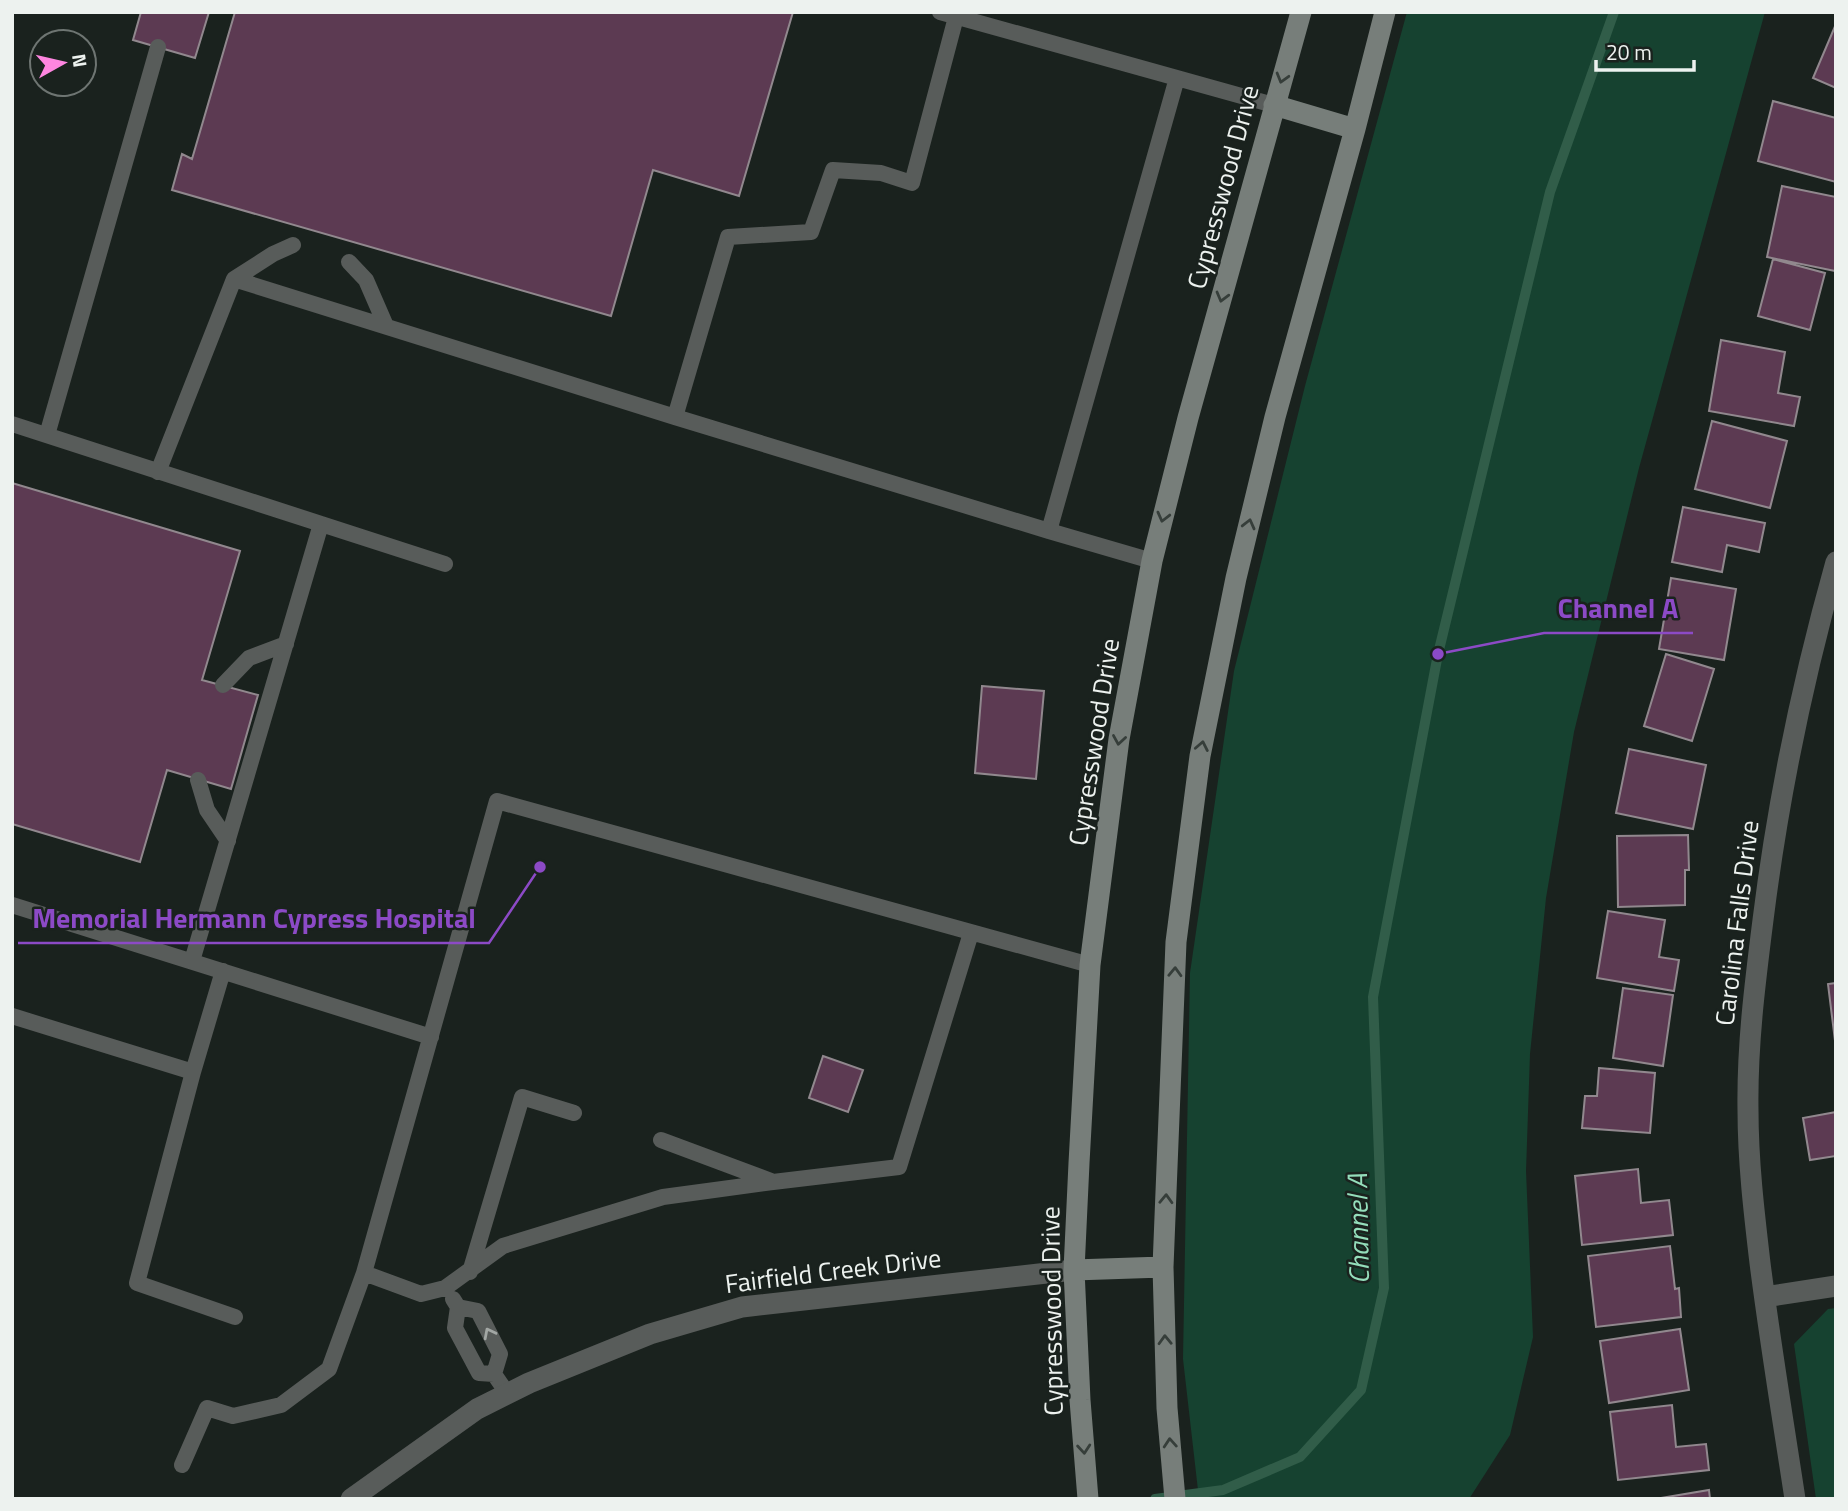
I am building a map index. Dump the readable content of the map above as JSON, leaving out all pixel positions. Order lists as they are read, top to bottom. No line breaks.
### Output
{"streets":{"main road":["Cypresswood Drive"],"street":["Carolina Falls Drive","Fairfield Creek Drive"]},"crossings":[["Cypresswood Drive","Fairfield Creek Drive"]],"water":["Channel A"],"places":["Channel A","Memorial Hermann Cypress Hospital"],"scale_bar":"20 m","north":"right"}
